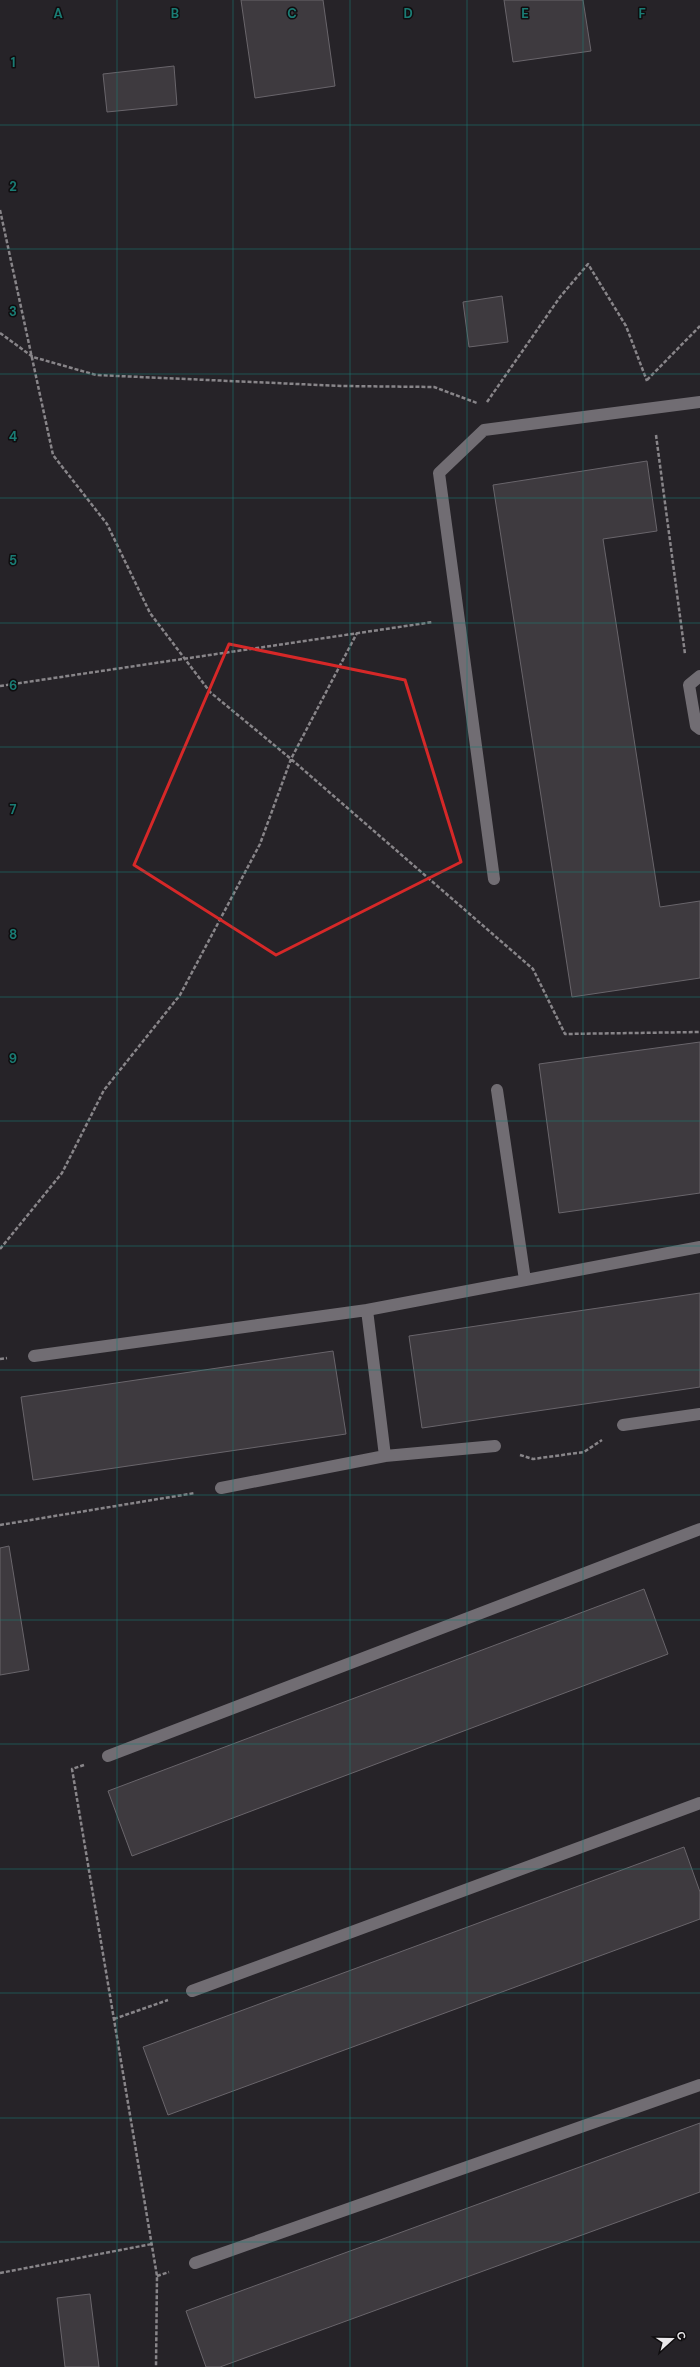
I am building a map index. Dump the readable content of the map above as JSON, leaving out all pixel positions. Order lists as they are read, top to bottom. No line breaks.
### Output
{"north":"right","grid":{"columns":["A","B","C","D","E","F"],"rows":["1","2","3","4","5","6","7","8","9"]}}
